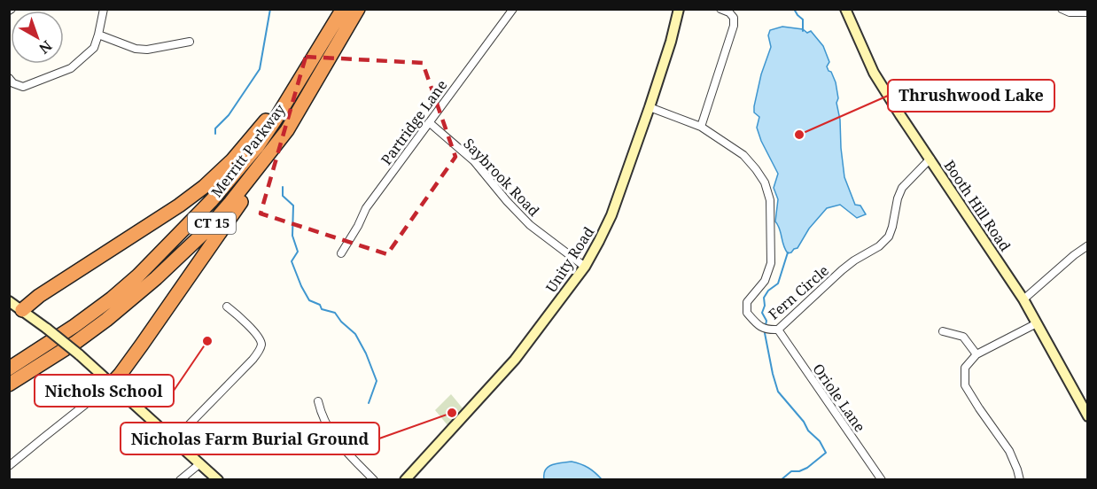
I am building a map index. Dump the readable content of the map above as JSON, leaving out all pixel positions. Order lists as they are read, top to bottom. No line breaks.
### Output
{"streets":{"highway":["Merritt Parkway","CT 15"],"main road":["Booth Hill Road","Unity Road"],"street":["Partridge Lane","Saybrook Road","Fern Circle","Oriole Lane"]},"crossings":[["Partridge Lane","Saybrook Road"],["Saybrook Road","Unity Road"],["Booth Hill Road","Fern Circle"],["Unity Road","Fern Circle"],["Fern Circle","Oriole Lane"]],"places":["Thrushwood Lake","Nichols School","Nicholas Farm Burial Ground"],"north":"bottom right"}
